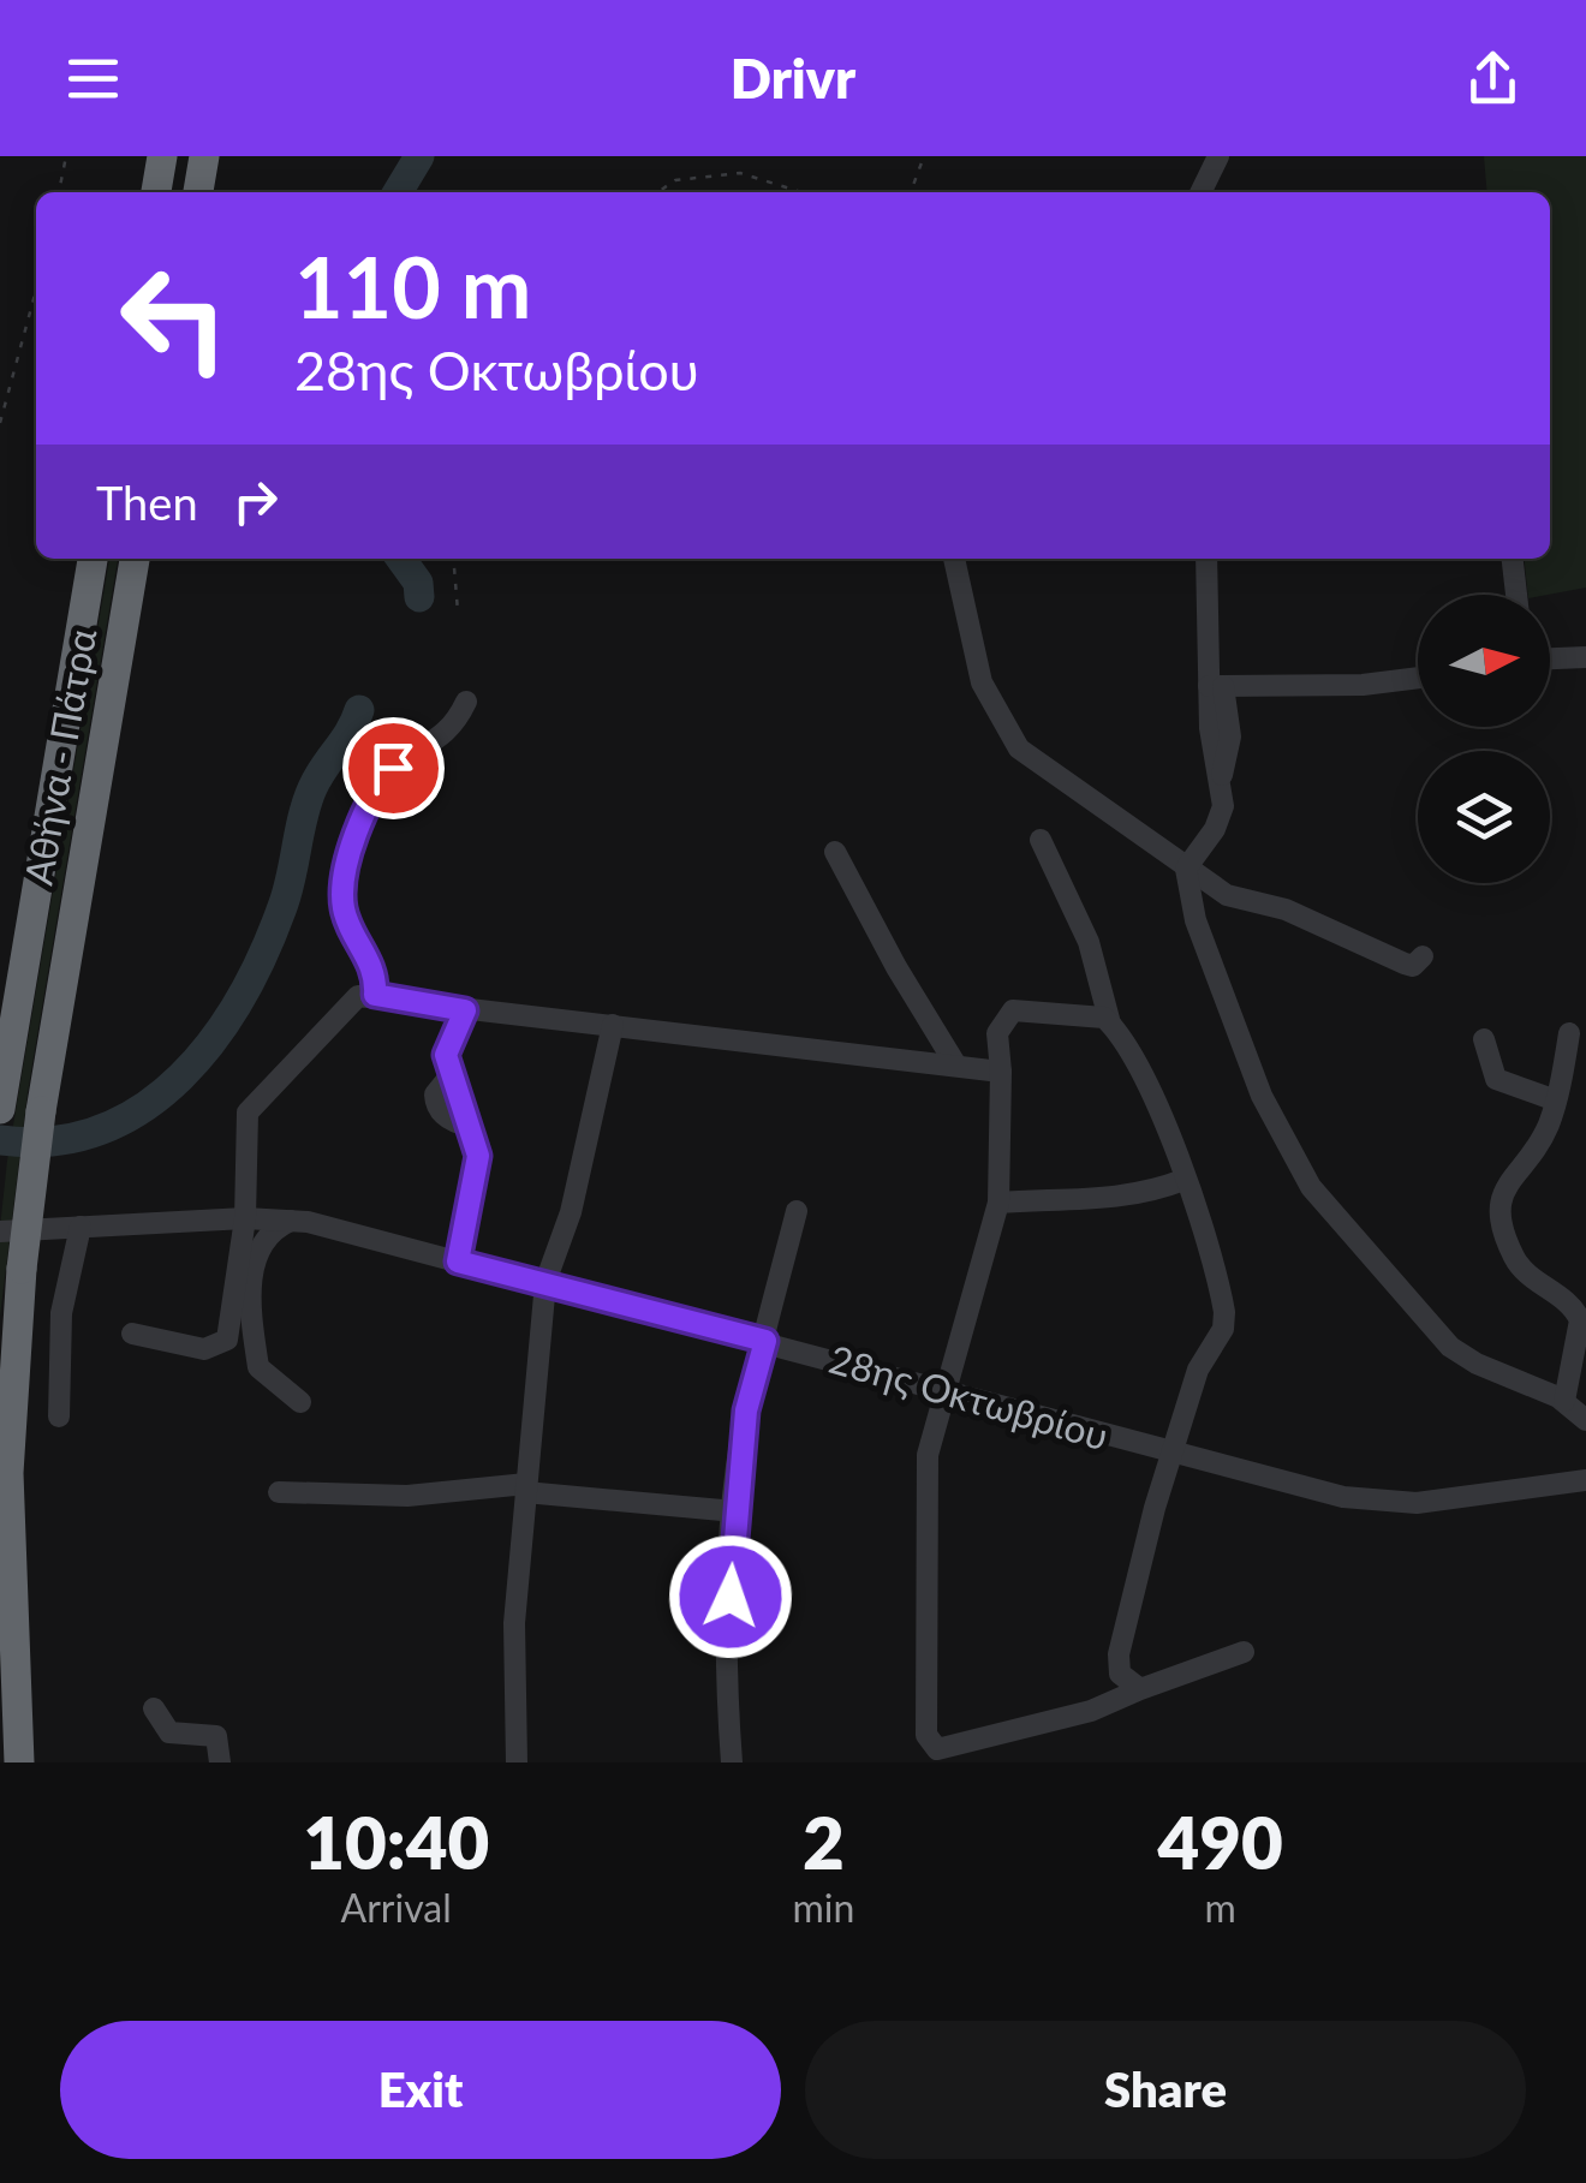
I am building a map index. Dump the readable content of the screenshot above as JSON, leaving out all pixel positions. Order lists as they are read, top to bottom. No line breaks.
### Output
{"streets":{"highway":["Αθήνα - Πάτρα"],"street":["28ης Οκτωβρίου"]},"north":"right","page":{"header":"Drivr","turn":["110 m","28ης Οκτωβρίου"],"then":"Then","eta":["10:40","Arrival","2","min","490","m"],"buttons":["Exit","Share"]}}
